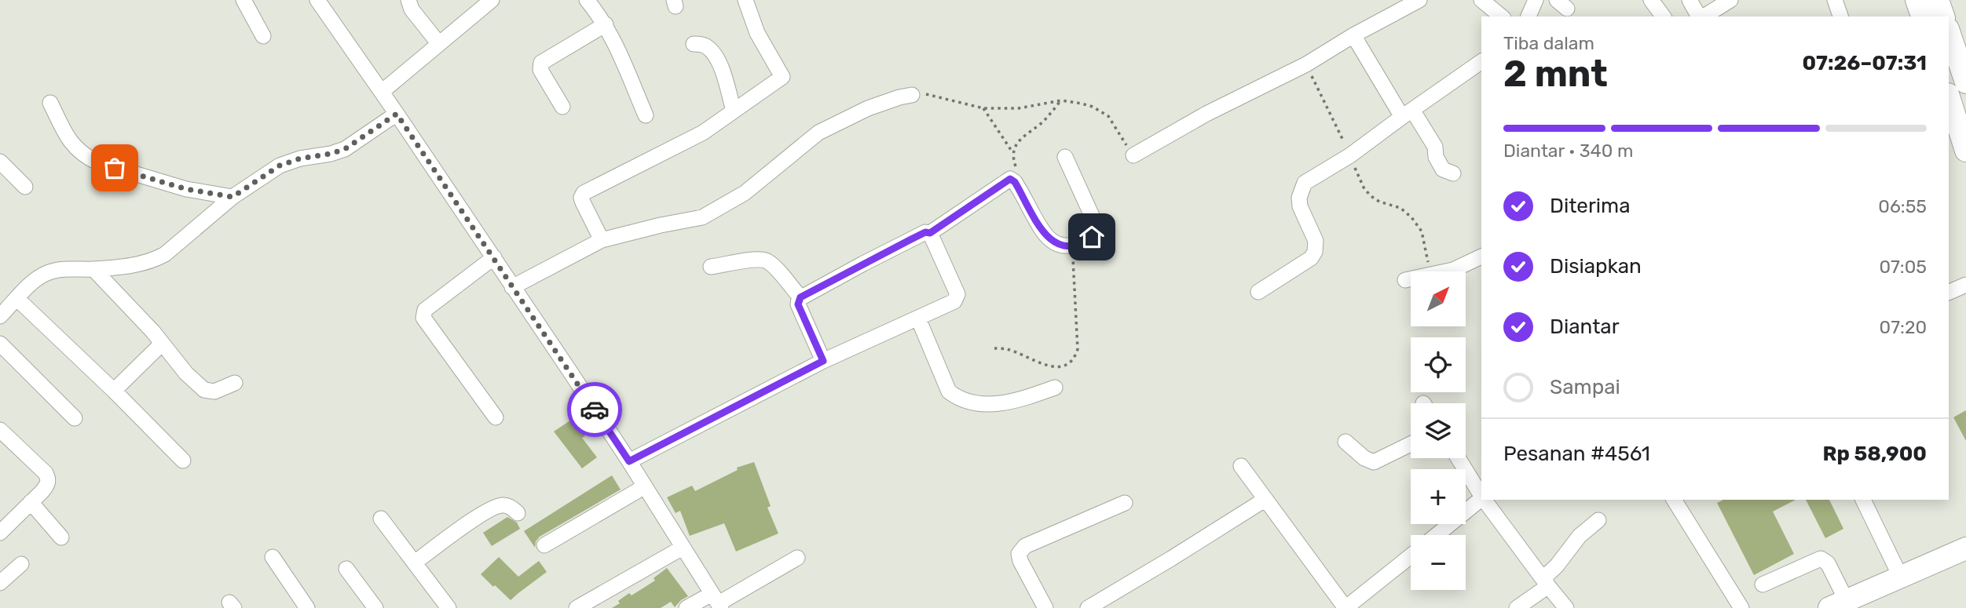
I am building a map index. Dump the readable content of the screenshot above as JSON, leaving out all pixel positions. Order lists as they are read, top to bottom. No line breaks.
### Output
{"north":"top right","page":{"heading":["2 mnt","Tiba dalam","07:26–07:31"],"panel":["Pesanan #4561","Rp 58,900"],"bar":"Diantar · 340 m","list":[["Diterima","06:55"],["Disiapkan","07:05"],["Diantar","07:20"],"Sampai"],"map_buttons":["+","−"]}}
